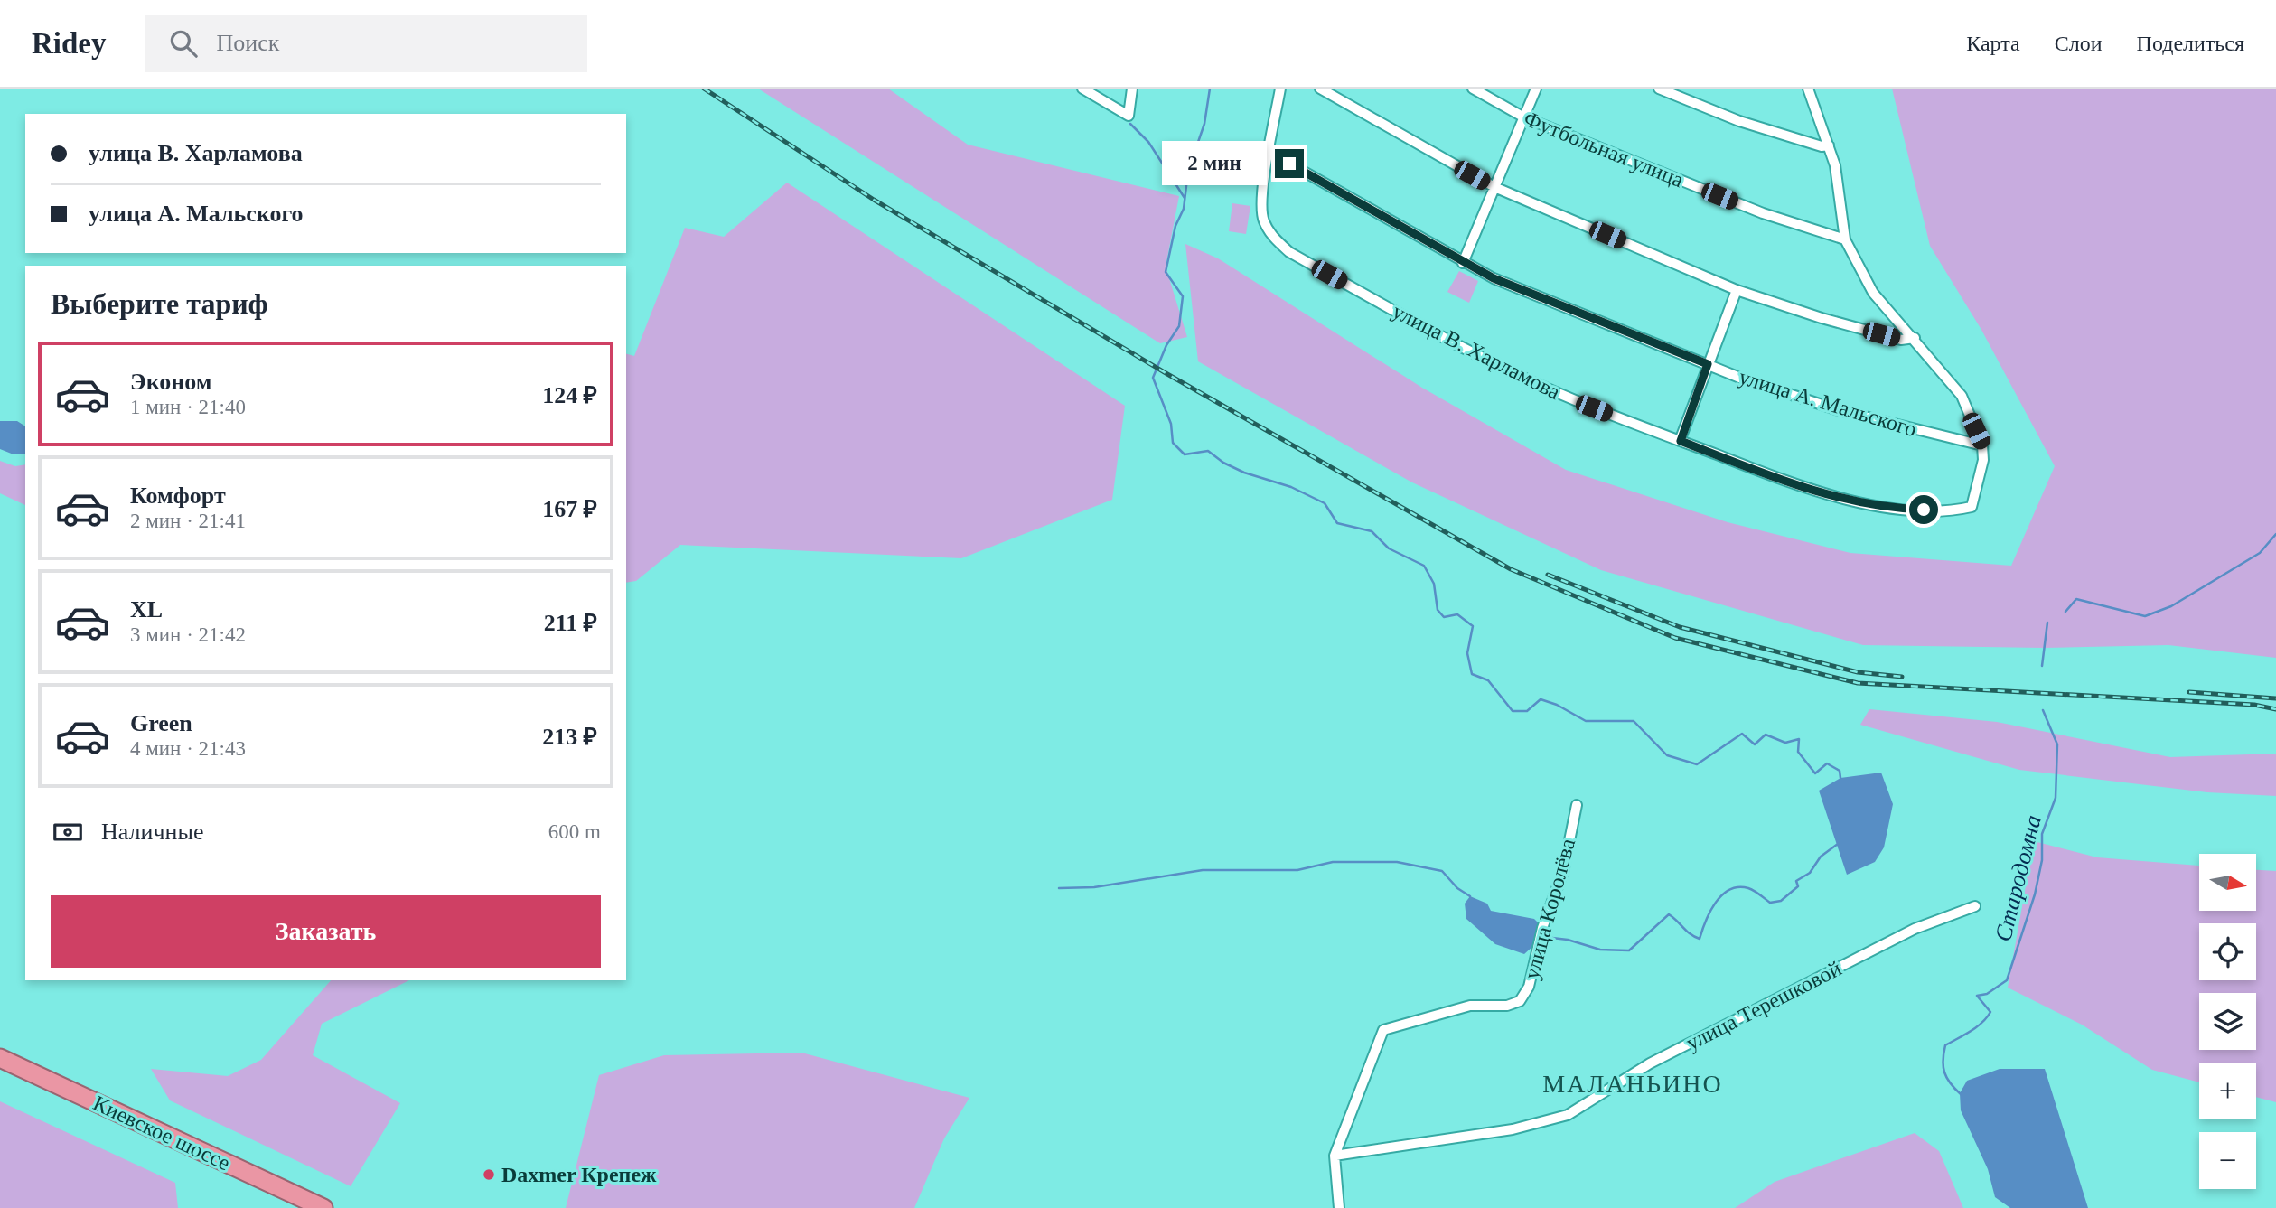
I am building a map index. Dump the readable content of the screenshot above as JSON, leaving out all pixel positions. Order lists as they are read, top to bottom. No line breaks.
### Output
{"streets":{"highway":["Киевское шоссе"],"street":["Футбольная улица","улица В. Харламова","улица А. Мальского","улица Королёва","улица Терешковой"]},"crossings":[["улица В. Харламова","улица А. Мальского"],["улица Королёва","улица Терешковой"]],"districts":["МАЛАНЬИНО"],"water":["Стародомна"],"places":["Daxmer Крепеж"],"north":"right","page":{"header":"Ridey","search":"Поиск","nav":["Карта","Слои","Поделиться"],"banner":["улица В. Харламова","улица А. Мальского"],"bubble":"2 мин","heading":"Выберите тариф","list":[{"name":"Эконом","note":"1 мин · 21:40","value":"124 ₽"},{"name":"Комфорт","note":"2 мин · 21:41","value":"167 ₽"},{"name":"XL","note":"3 мин · 21:42","value":"211 ₽"},{"name":"Green","note":"4 мин · 21:43","value":"213 ₽"}],"pay":["Наличные","600 m"],"map_buttons":["+","−"],"buttons":"Заказать"}}
